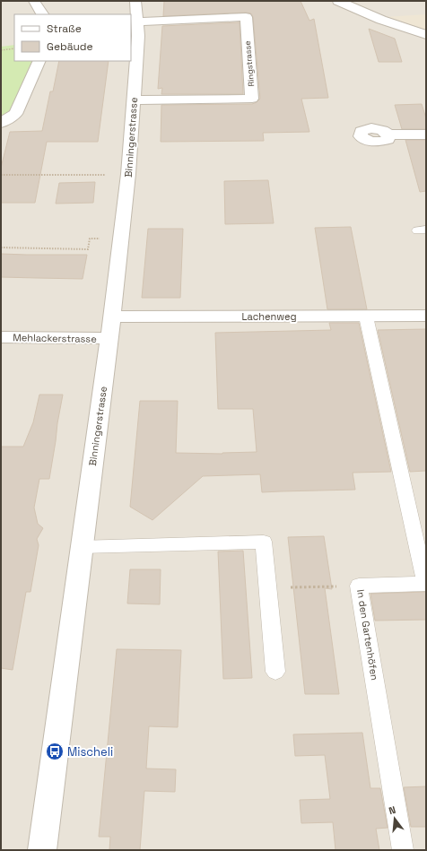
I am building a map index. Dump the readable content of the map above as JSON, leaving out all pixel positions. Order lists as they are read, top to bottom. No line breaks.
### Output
{"streets":{"street":["Ringstrasse","Binningerstrasse","Lachenweg","Mehlackerstrasse"],"lane":["In den Gartenhöfen"]},"crossings":[["Ringstrasse","Binningerstrasse"],["Binningerstrasse","Lachenweg"],["Binningerstrasse","Mehlackerstrasse"],["Lachenweg","In den Gartenhöfen"]],"places":{"bus stop":["Mischeli"]},"legend":["Straße","Gebäude"],"north":"top"}
